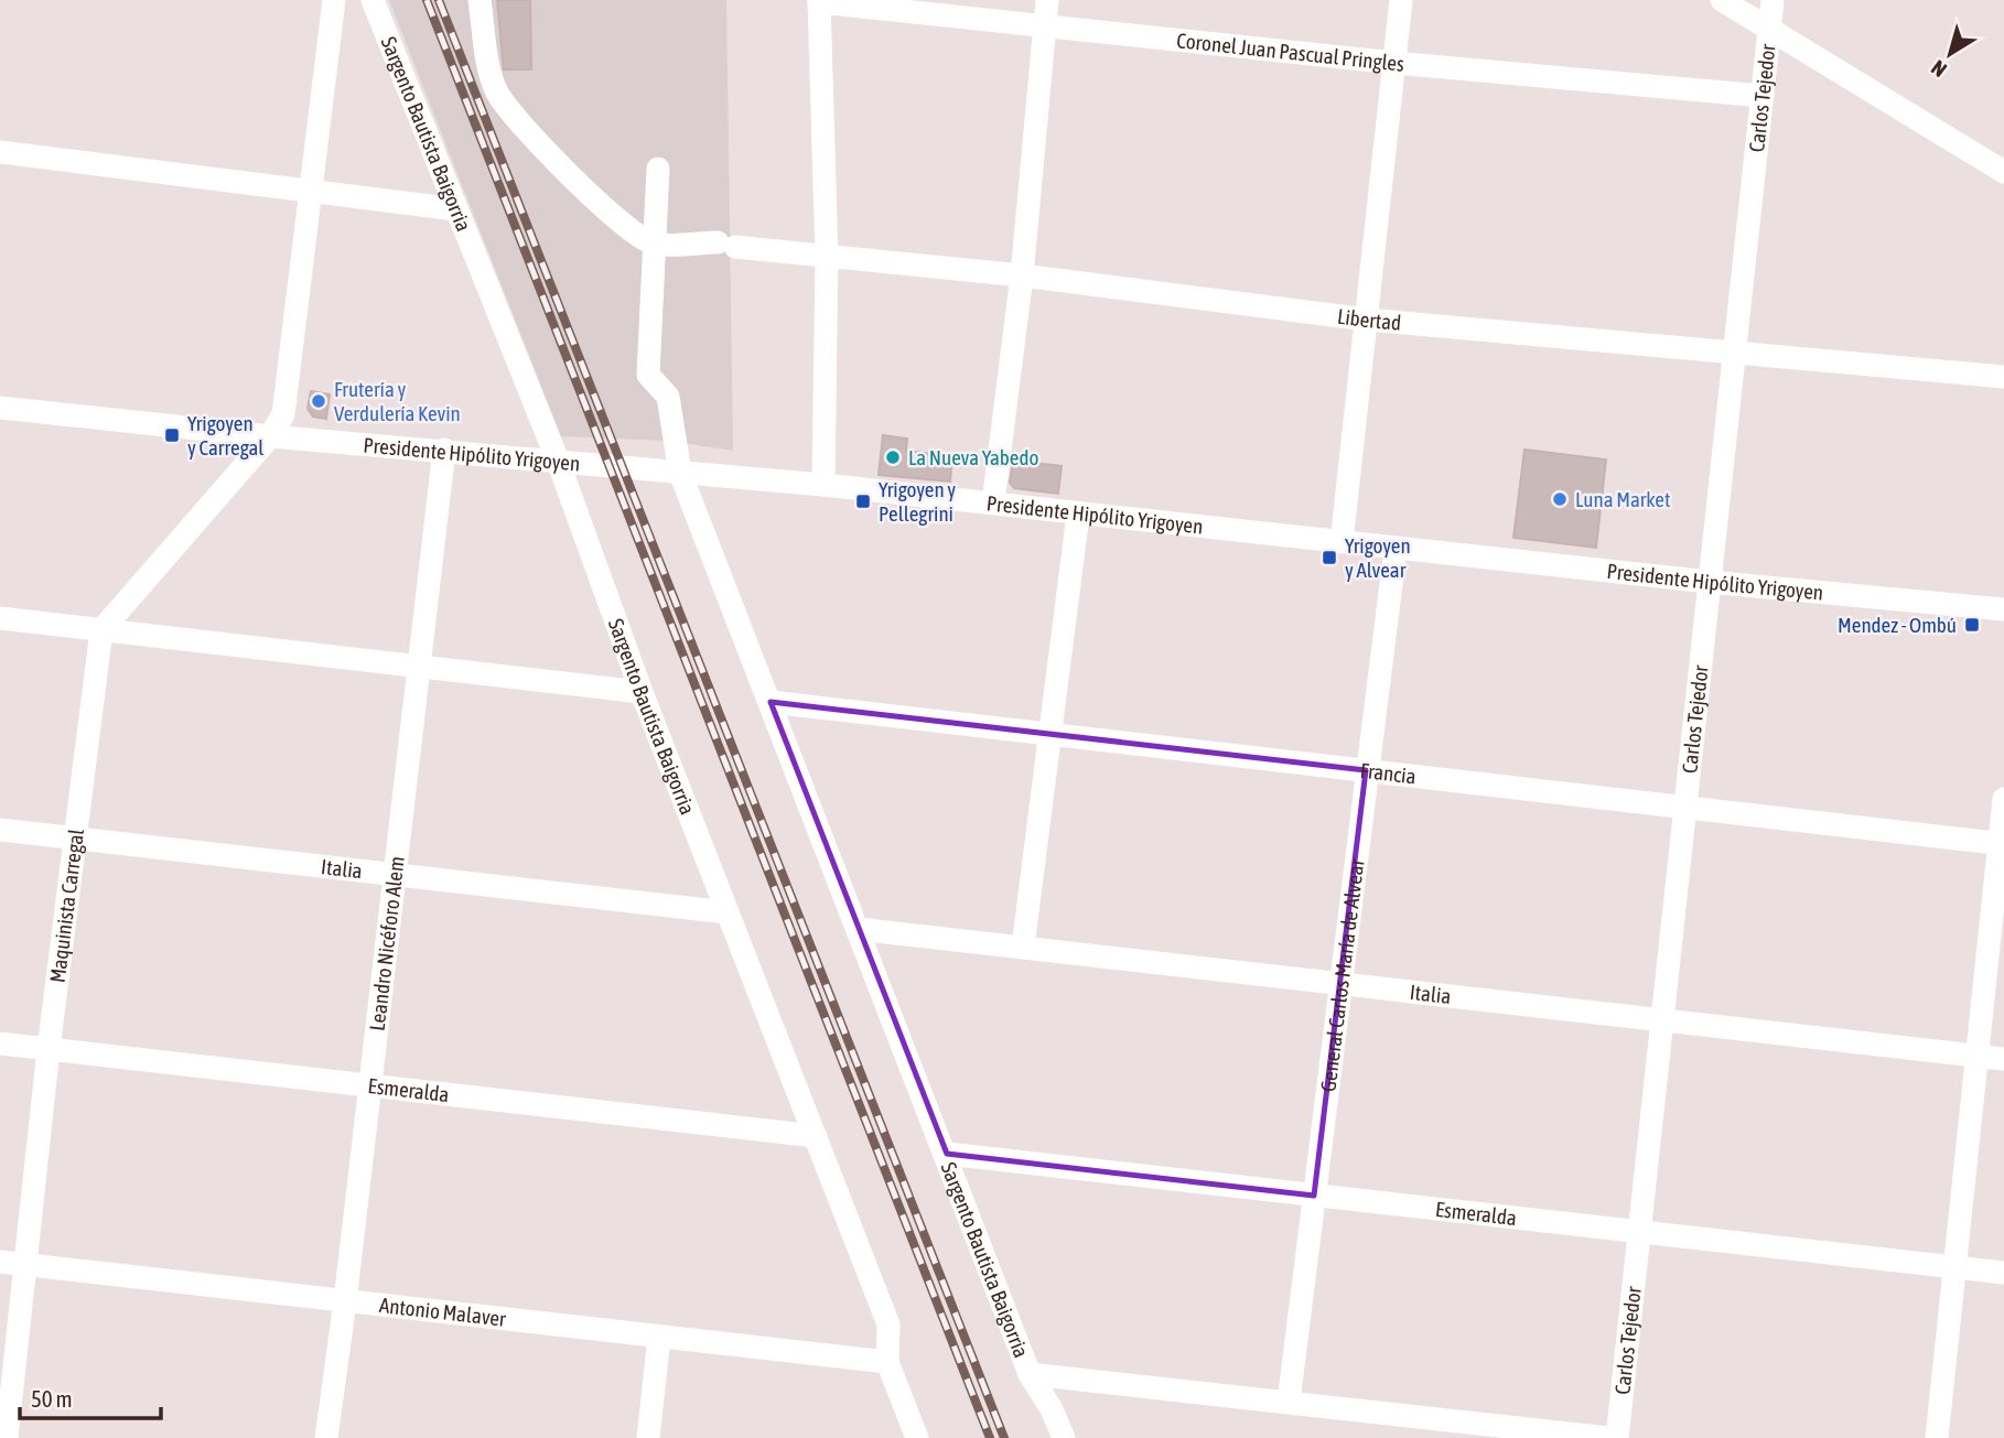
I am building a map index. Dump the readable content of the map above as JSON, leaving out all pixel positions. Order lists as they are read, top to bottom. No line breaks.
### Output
{"streets":{"street":["Coronel Juan Pascual Pringles","Carlos Tejedor","Sargento Bautista Baigorria","Libertad","Presidente Hipólito Yrigoyen","Francia","Italia","Maquinista Carregal","Leandro Nicéforo Alem","General Carlos María de Alvear","Esmeralda","Antonio Malaver"]},"crossings":[["Coronel Juan Pascual Pringles","Carlos Tejedor"],["Carlos Tejedor","Libertad"],["Carlos Tejedor","Presidente Hipólito Yrigoyen"],["Carlos Tejedor","Francia"],["Carlos Tejedor","Italia"],["Carlos Tejedor","Esmeralda"],["Sargento Bautista Baigorria","Libertad"],["Sargento Bautista Baigorria","Presidente Hipólito Yrigoyen"],["Sargento Bautista Baigorria","Francia"],["Sargento Bautista Baigorria","Italia"],["Sargento Bautista Baigorria","Esmeralda"],["Sargento Bautista Baigorria","Antonio Malaver"],["Presidente Hipólito Yrigoyen","Leandro Nicéforo Alem"],["Presidente Hipólito Yrigoyen","General Carlos María de Alvear"],["Francia","General Carlos María de Alvear"],["Italia","Maquinista Carregal"],["Italia","Leandro Nicéforo Alem"],["Italia","General Carlos María de Alvear"],["Maquinista Carregal","Esmeralda"],["Maquinista Carregal","Antonio Malaver"],["Leandro Nicéforo Alem","Esmeralda"],["Leandro Nicéforo Alem","Antonio Malaver"],["General Carlos María de Alvear","Esmeralda"]],"places":{"other":["Frutería y Verdulería Kevin","La Nueva Yabedo","Luna Market"],"transit":["Yrigoyen y Carregal","Yrigoyen y Pellegrini","Yrigoyen y Alvear","Mendez - Ombú"]},"scale_bar":"50 m","north":"bottom left"}
